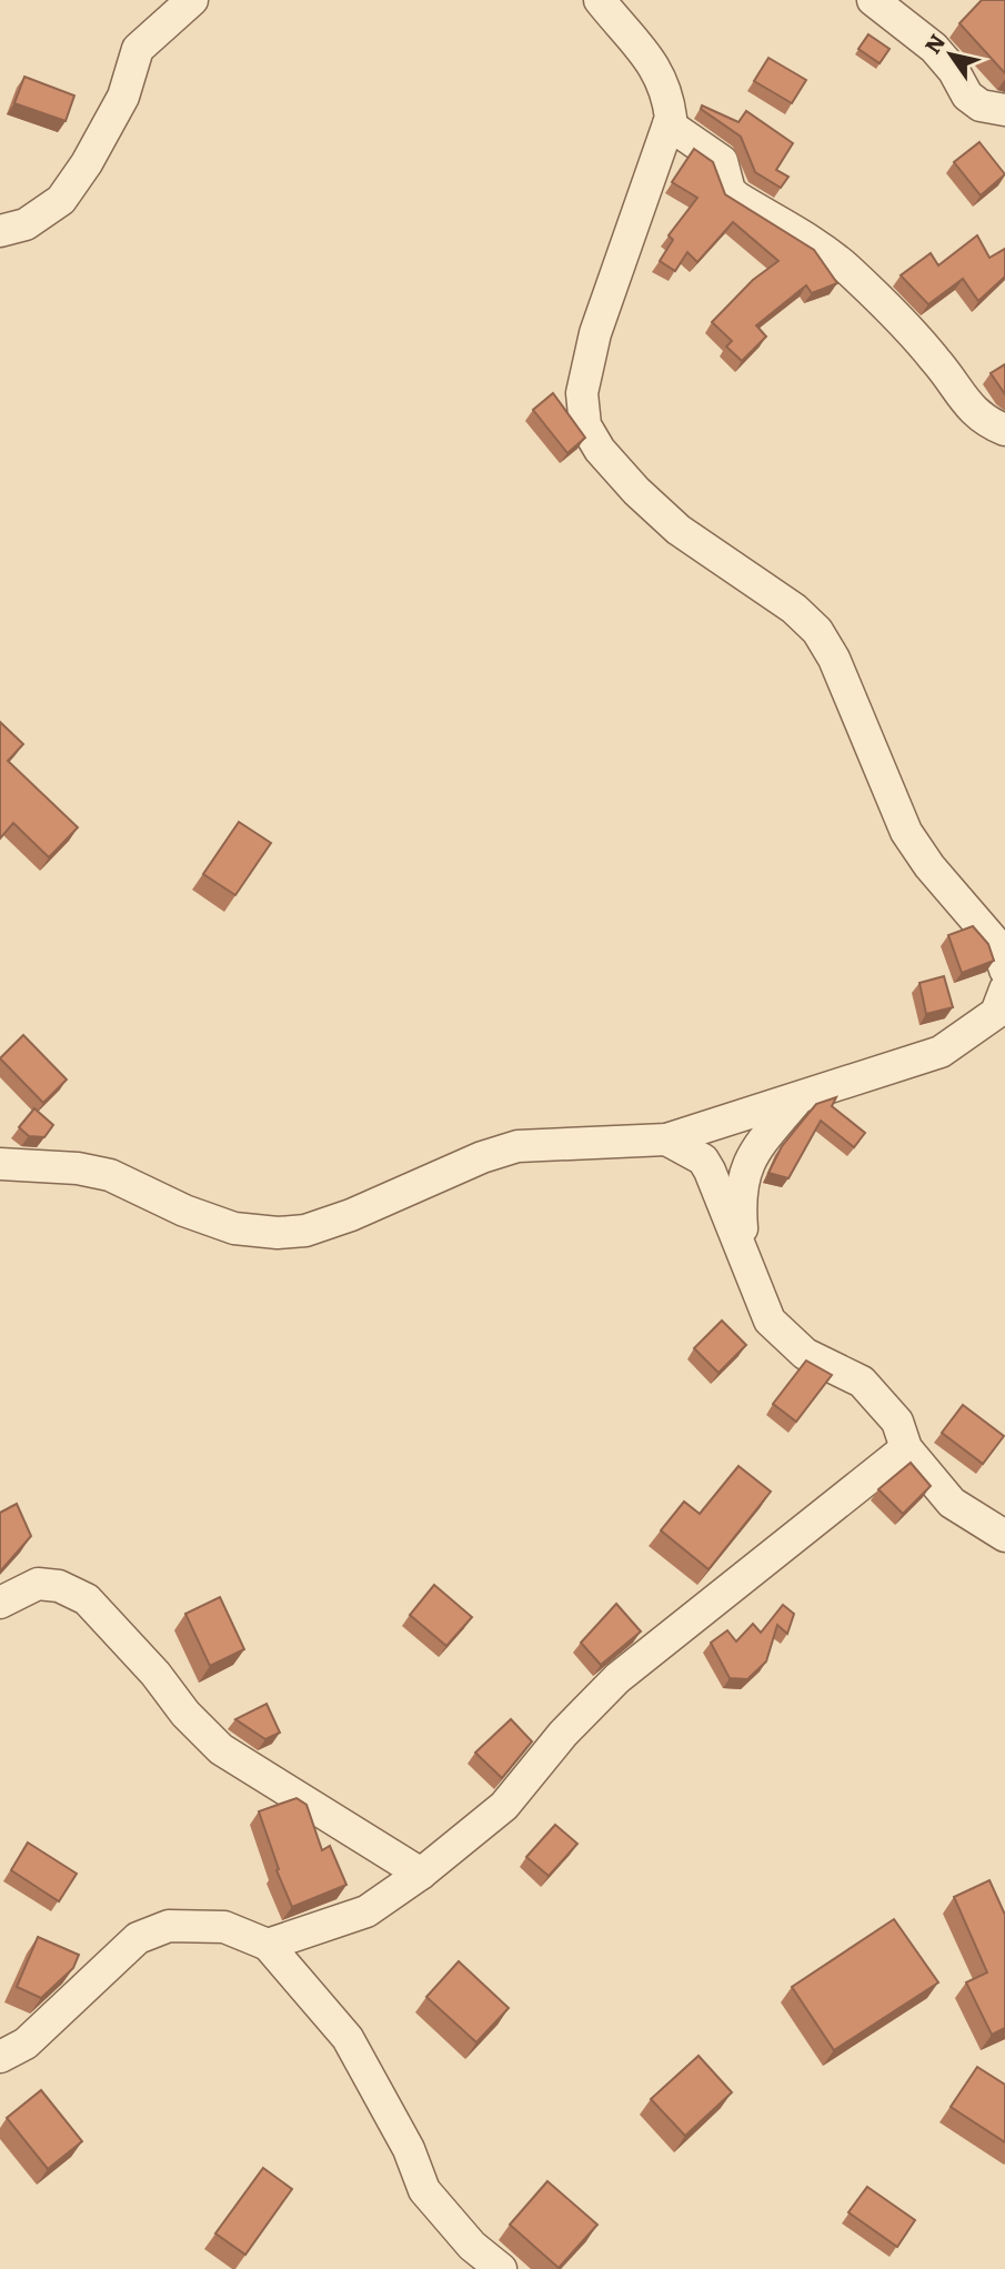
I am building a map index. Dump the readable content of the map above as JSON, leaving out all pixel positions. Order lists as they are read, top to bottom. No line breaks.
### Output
{"north":"top left"}
